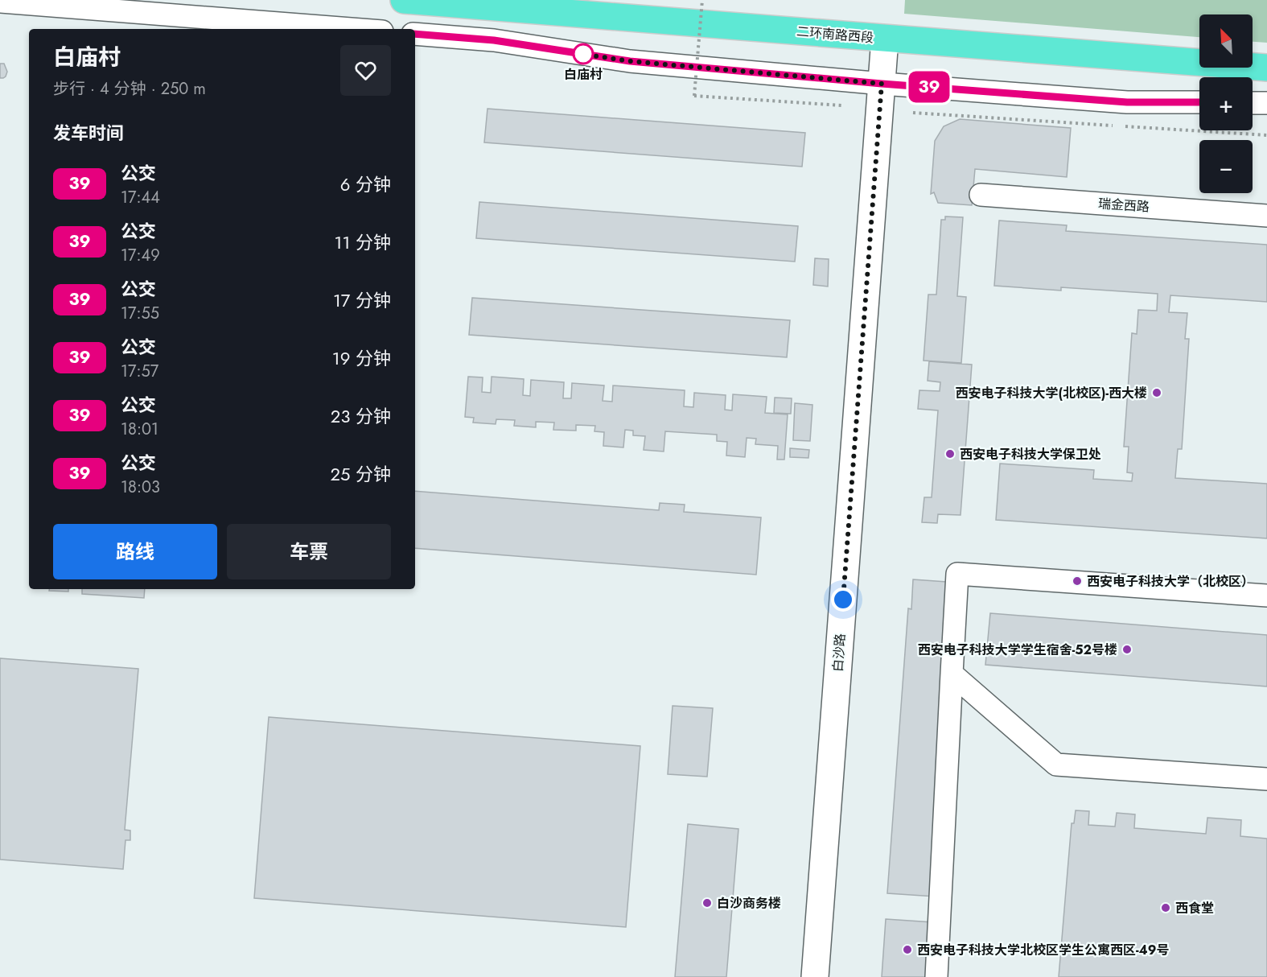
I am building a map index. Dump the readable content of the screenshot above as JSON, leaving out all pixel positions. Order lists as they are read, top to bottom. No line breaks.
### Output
{"streets":{"highway":["二环南路西段"],"street":["瑞金西路","白沙路"]},"crossings":[["二环南路西段","白沙路"]],"places":["白庙村","西安电子科技大学(北校区)-西大楼","西安电子科技大学保卫处","西安电子科技大学（北校区）","西安电子科技大学学生宿舍-52号楼","白沙商务楼","西食堂","西安电子科技大学北校区学生公寓西区-49号"],"lines":["bus line 39"],"north":"top left","page":{"on_map":"39","map_buttons":["+","−"],"heading":[["白庙村","步行 · 4 分钟 · 250 m"],"发车时间"],"list":[{"mark":"39","name":"公交","note":"17:44","value":"6 分钟"},{"mark":"39","name":"公交","note":"17:49","value":"11 分钟"},{"mark":"39","name":"公交","note":"17:55","value":"17 分钟"},{"mark":"39","name":"公交","note":"17:57","value":"19 分钟"},{"mark":"39","name":"公交","note":"18:01","value":"23 分钟"},{"mark":"39","name":"公交","note":"18:03","value":"25 分钟"}],"buttons":["路线","车票"]}}
